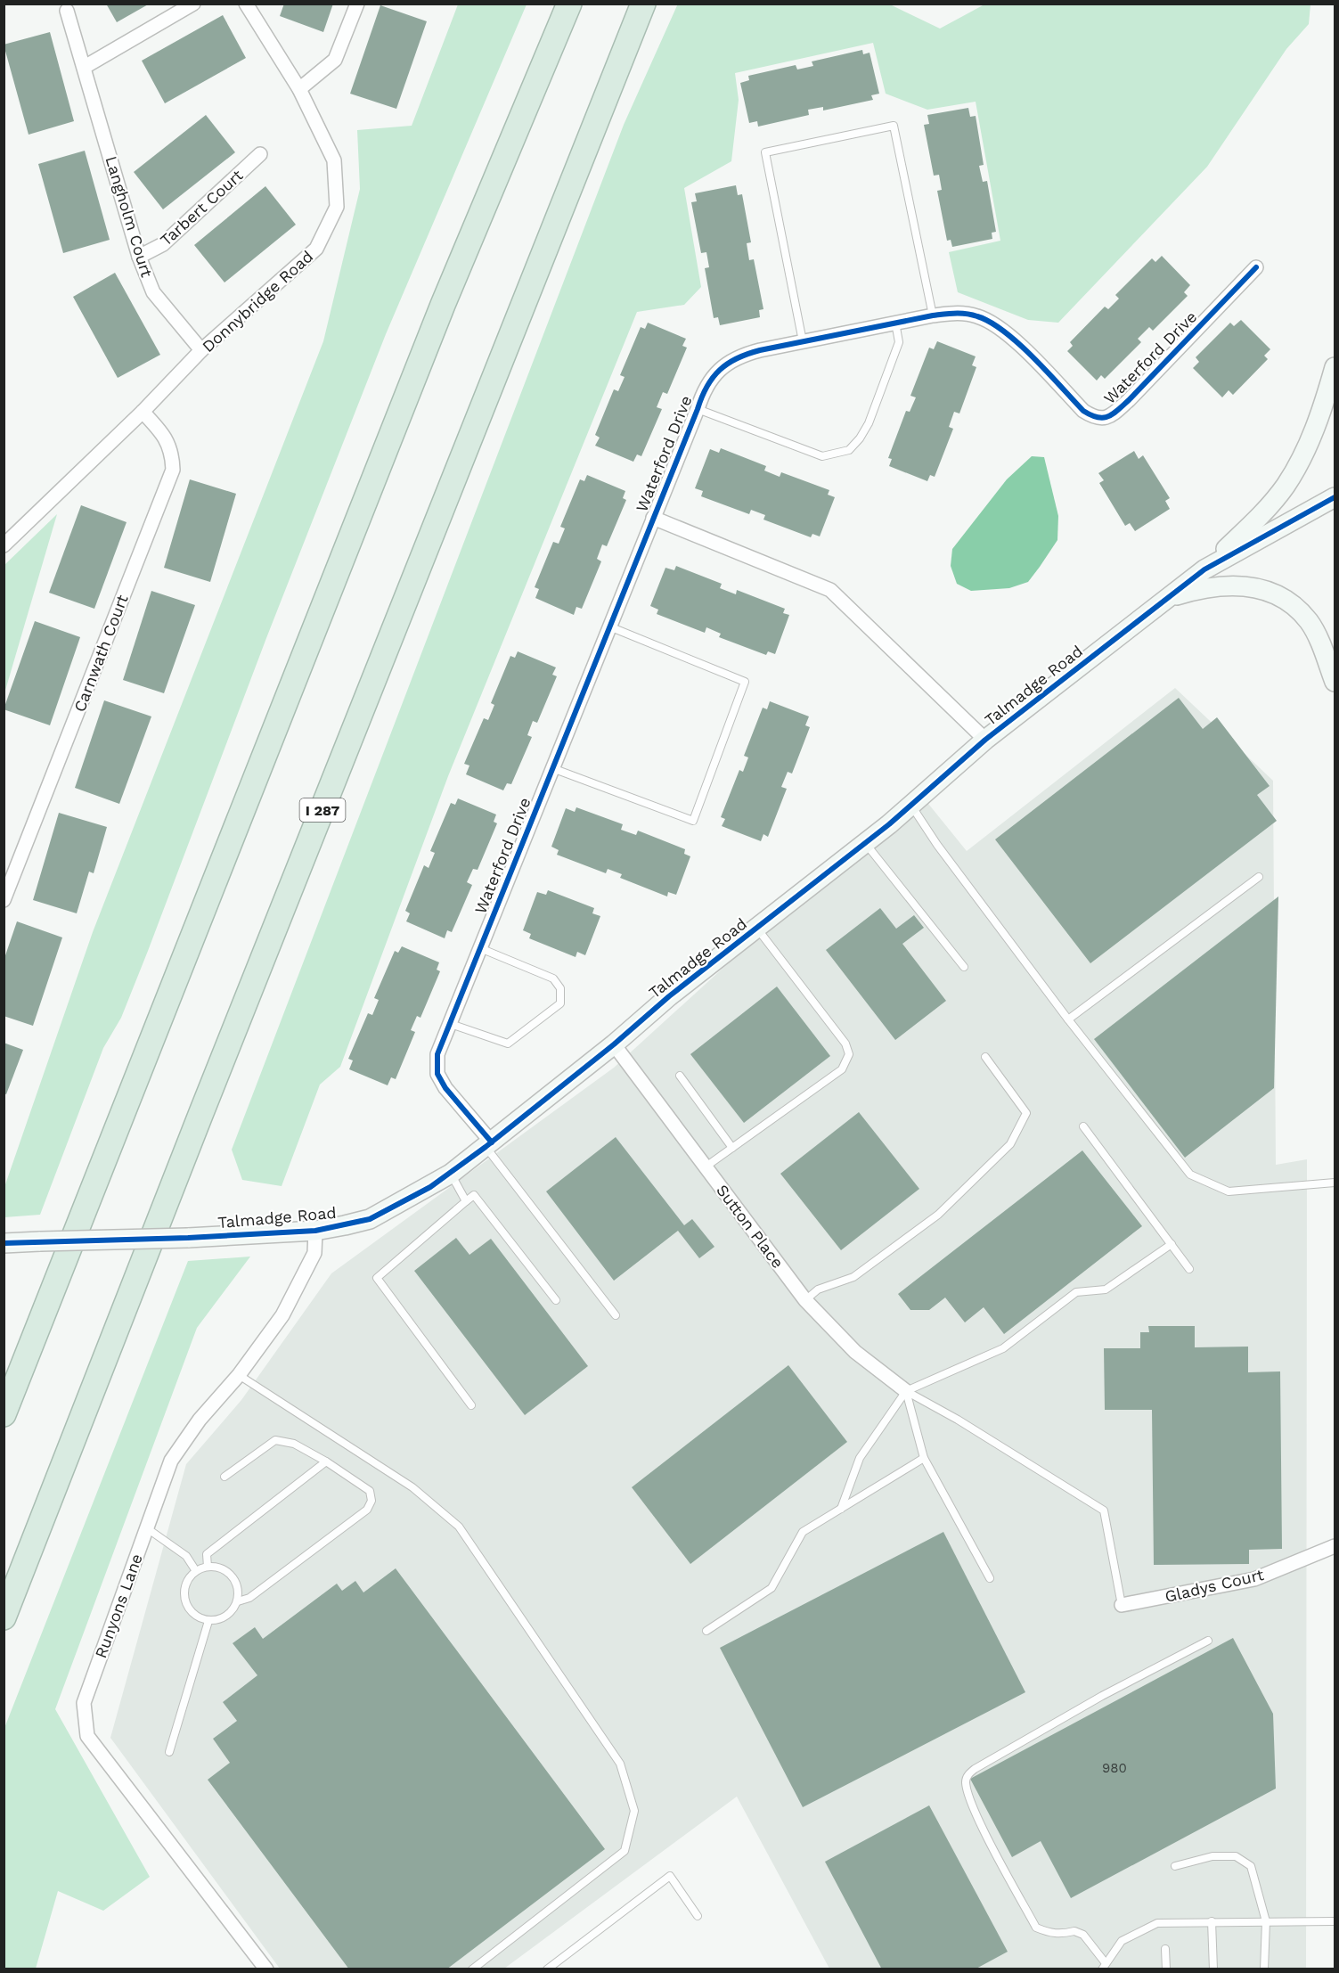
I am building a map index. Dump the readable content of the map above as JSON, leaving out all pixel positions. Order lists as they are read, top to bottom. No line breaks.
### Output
{"streets":{"highway":["I 287"],"street":["Tarbert Court","Langholm Court","Donnybridge Road","Waterford Drive","Carnwath Court","Talmadge Road","Sutton Place","Gladys Court","Runyons Lane"]},"crossings":[["Tarbert Court","Langholm Court"],["Langholm Court","Donnybridge Road"],["Donnybridge Road","Carnwath Court"],["Waterford Drive","Talmadge Road"],["Talmadge Road","Sutton Place"],["Talmadge Road","Runyons Lane"]],"house_numbers":["980"]}
